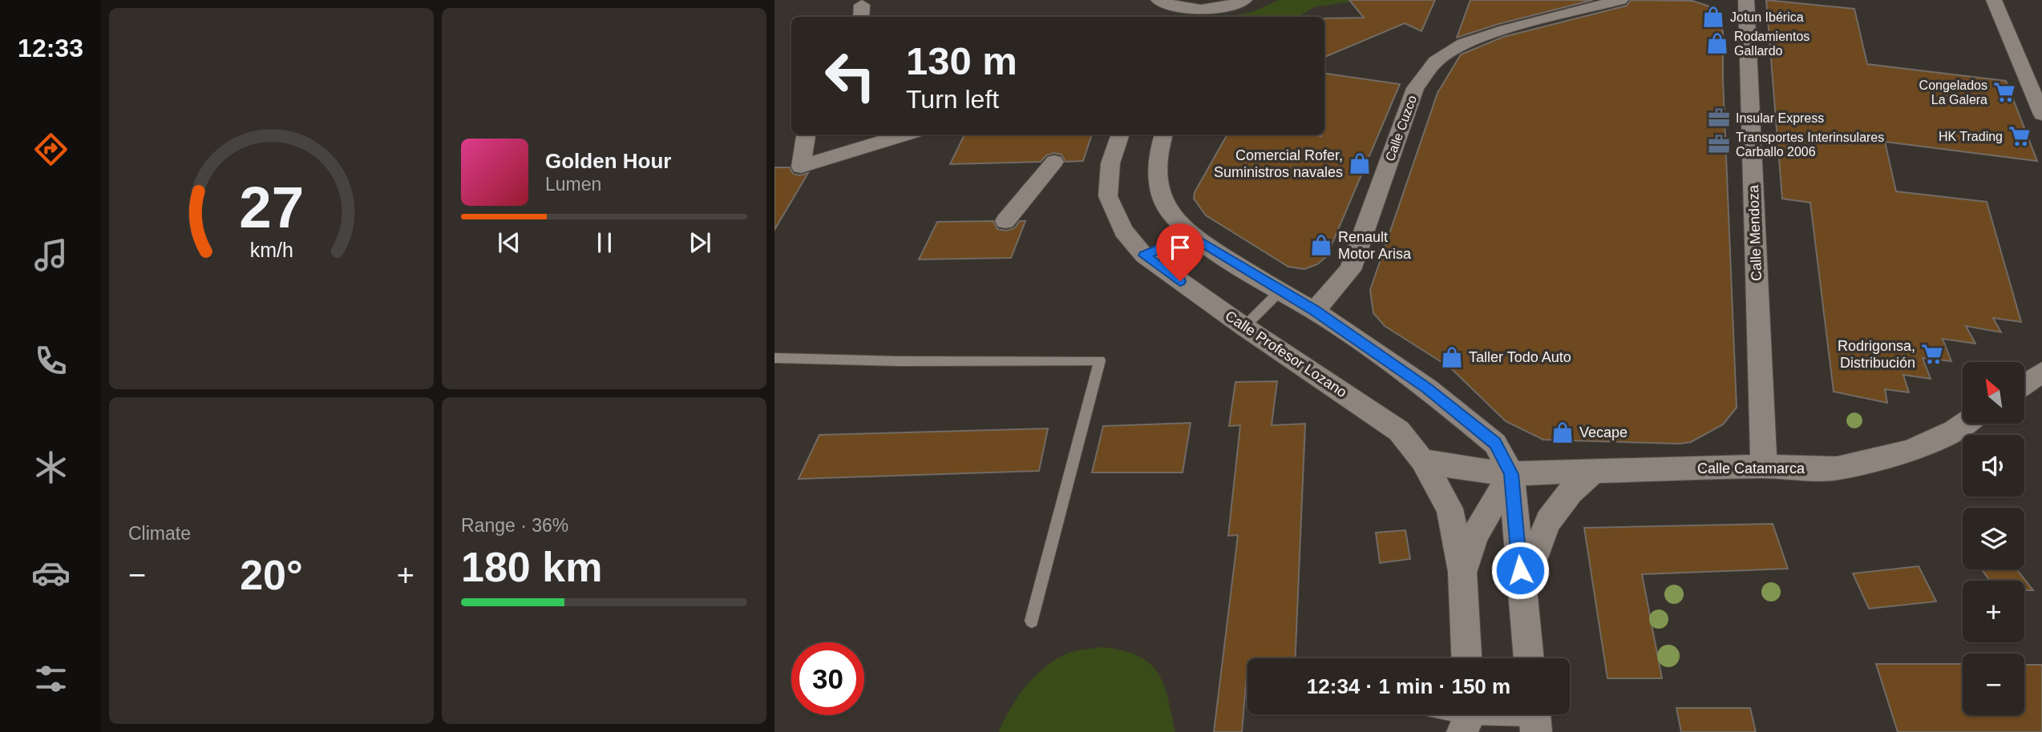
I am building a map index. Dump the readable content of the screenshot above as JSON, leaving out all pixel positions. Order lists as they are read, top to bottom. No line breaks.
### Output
{"streets":{"street":["Calle Cuzco","Calle Mendoza","Calle Profesor Lozano","Calle Catamarca"]},"crossings":[["Calle Mendoza","Calle Catamarca"],["Calle Profesor Lozano","Calle Catamarca"]],"places":{"shop":["Jotun Ibérica","Rodamientos Gallardo","Comercial Rofer, Suministros navales","Renault Motor Arisa","Taller Todo Auto","Vecape"],"supermarket":["Congelados La Galera","HK Trading","Rodrigonsa, Distribución"],"office":["Insular Express","Transportes Interinsulares Carballo 2006"]},"north":"top left","page":{"tabs":"12:33","turn":["130 m","Turn left"],"song":["Golden Hour","Lumen"],"map_buttons":["+","−"],"tile":["Climate",["Range · 36%","180 km"]],"heat":["−","20°","+"],"limit":"30","trip":"12:34 · 1 min · 150 m","gauge":["27","km/h"]}}
